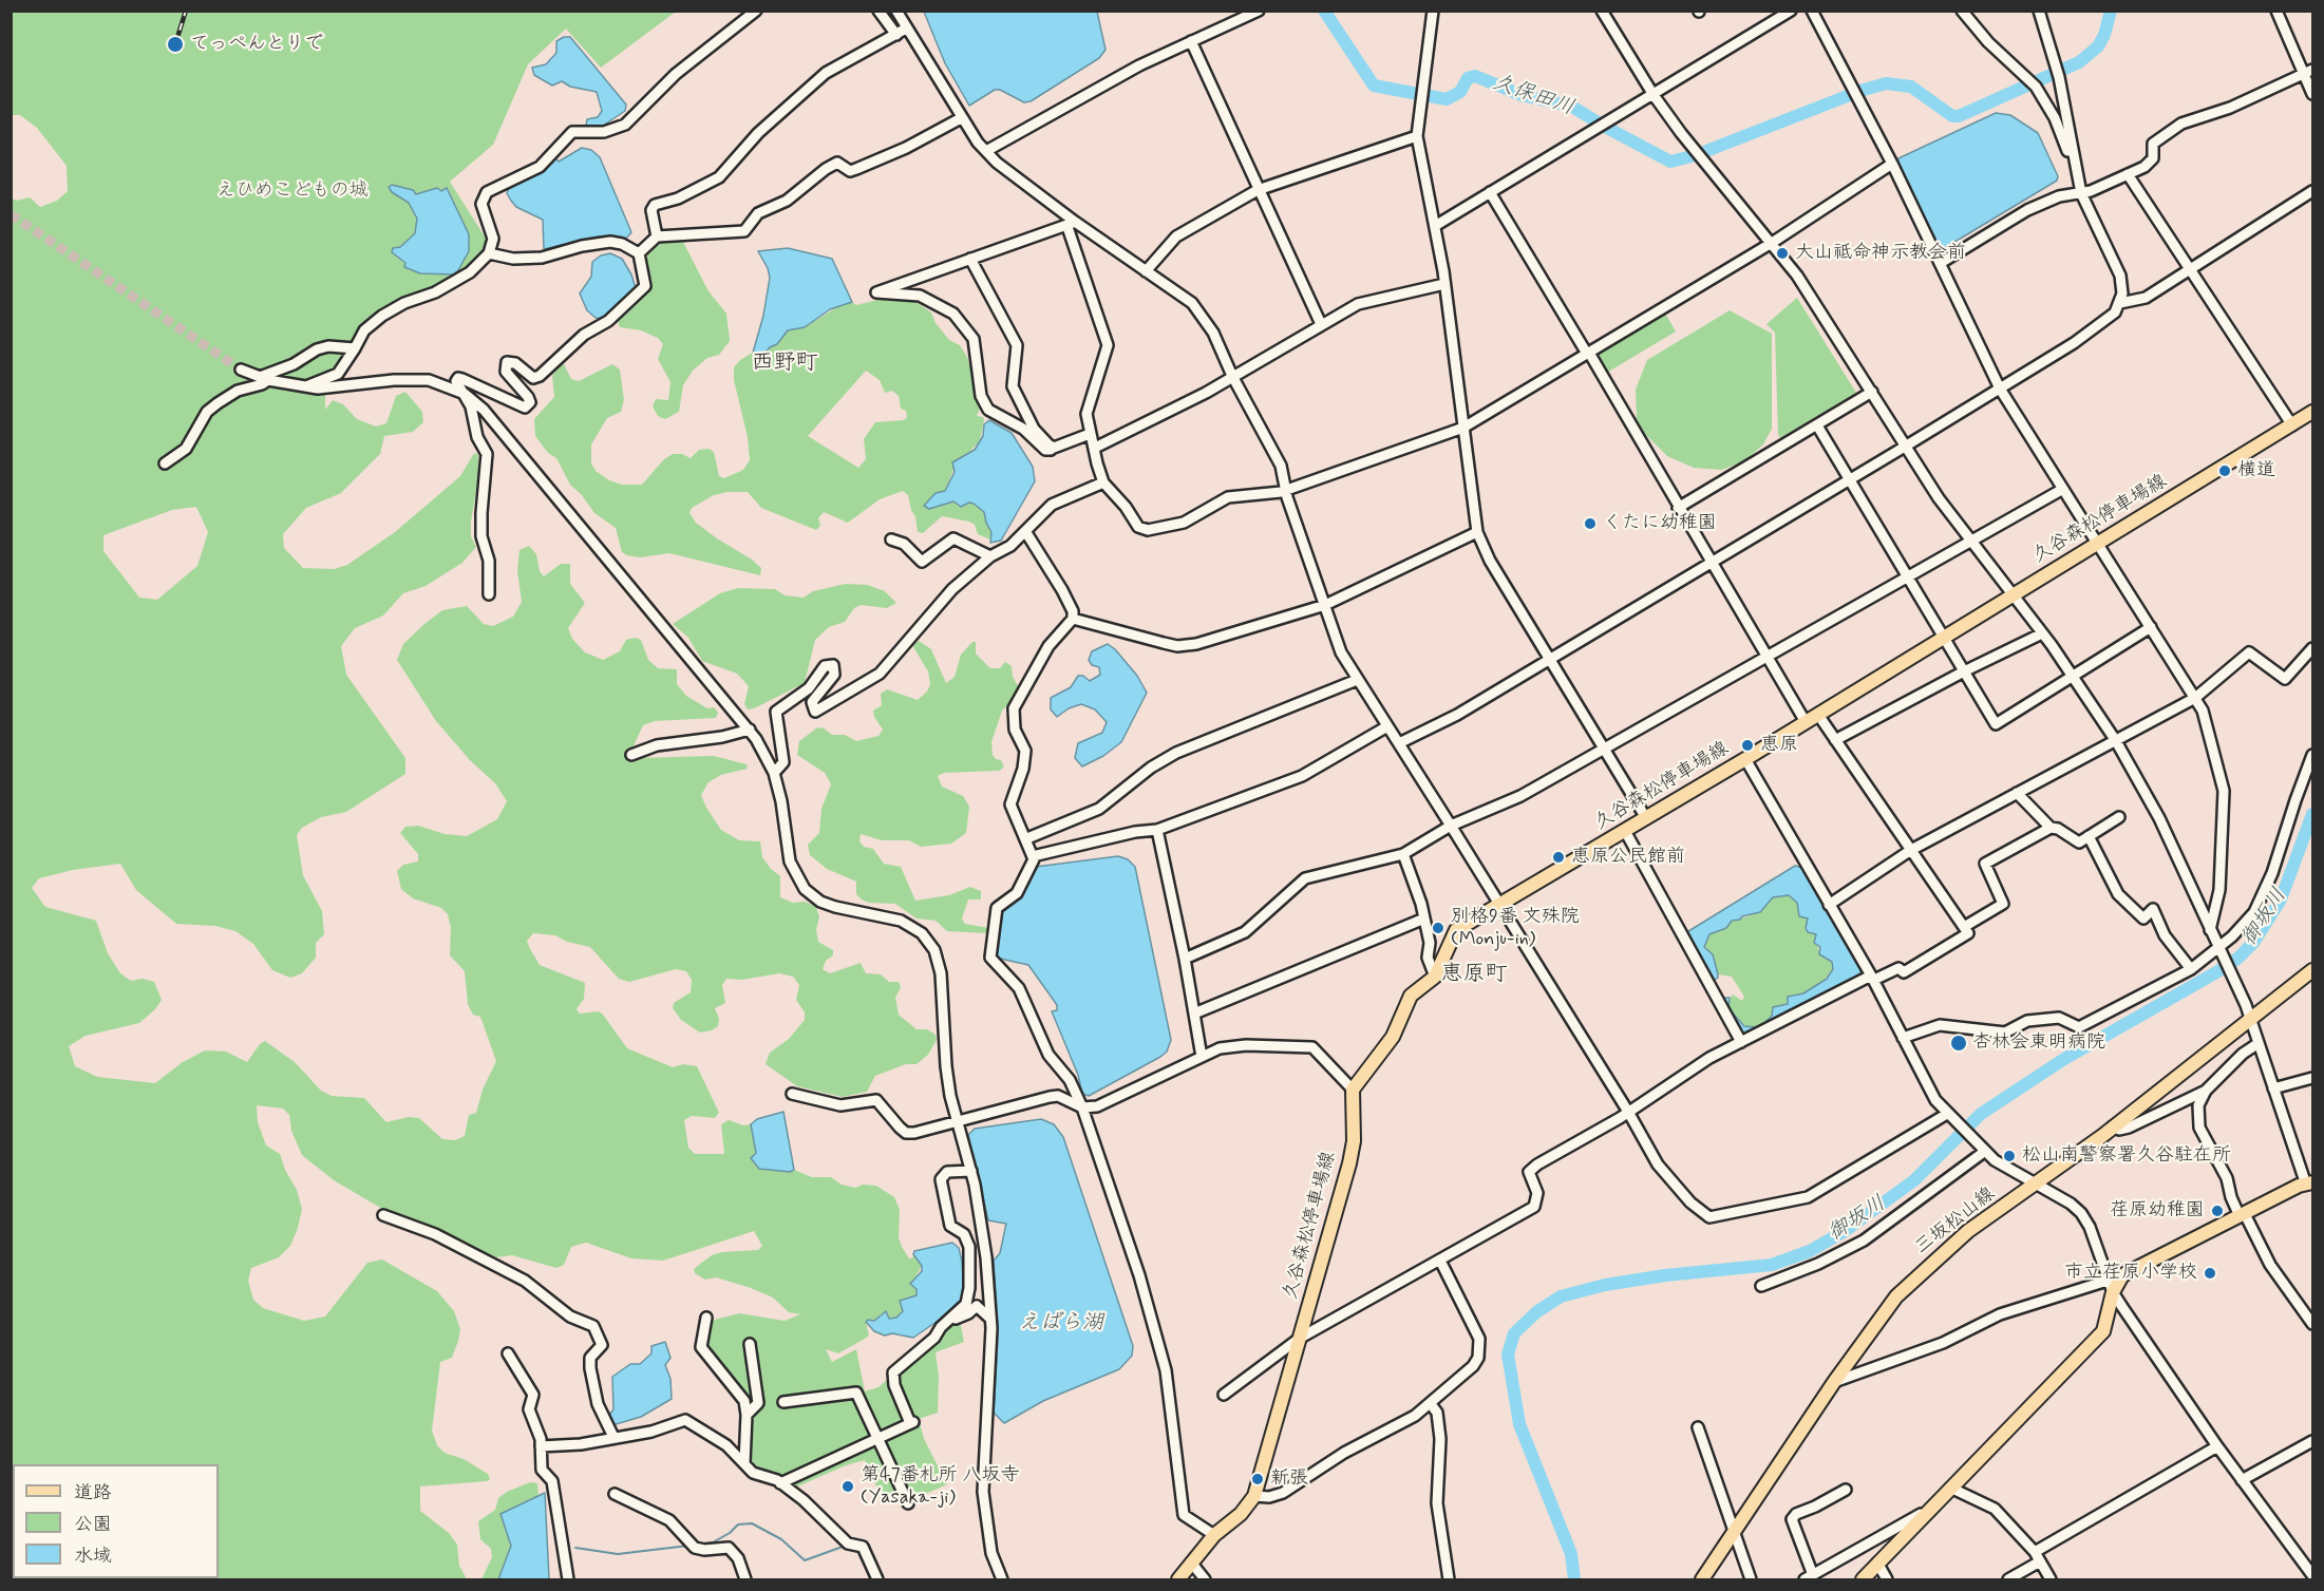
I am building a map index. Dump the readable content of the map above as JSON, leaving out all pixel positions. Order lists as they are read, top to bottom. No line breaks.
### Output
{"streets":{"main road":["久谷森松停車場線","三坂松山線"]},"districts":["西野町","恵原町"],"water":["久保田川","御坂川","えばら湖"],"parks":["えひめこどもの城"],"places":["てっぺんとりで","大山祗命神示教会前","横道","くたに幼稚園","恵原","恵原公民館前","別格9番 文殊院 (Monju-in)","杏林会東明病院","松山南警察署久谷駐在所","荏原幼稚園","市立荏原小学校","新張","第47番札所 八坂寺 (Yasaka-ji)"],"legend":["道路","公園","水域"]}
